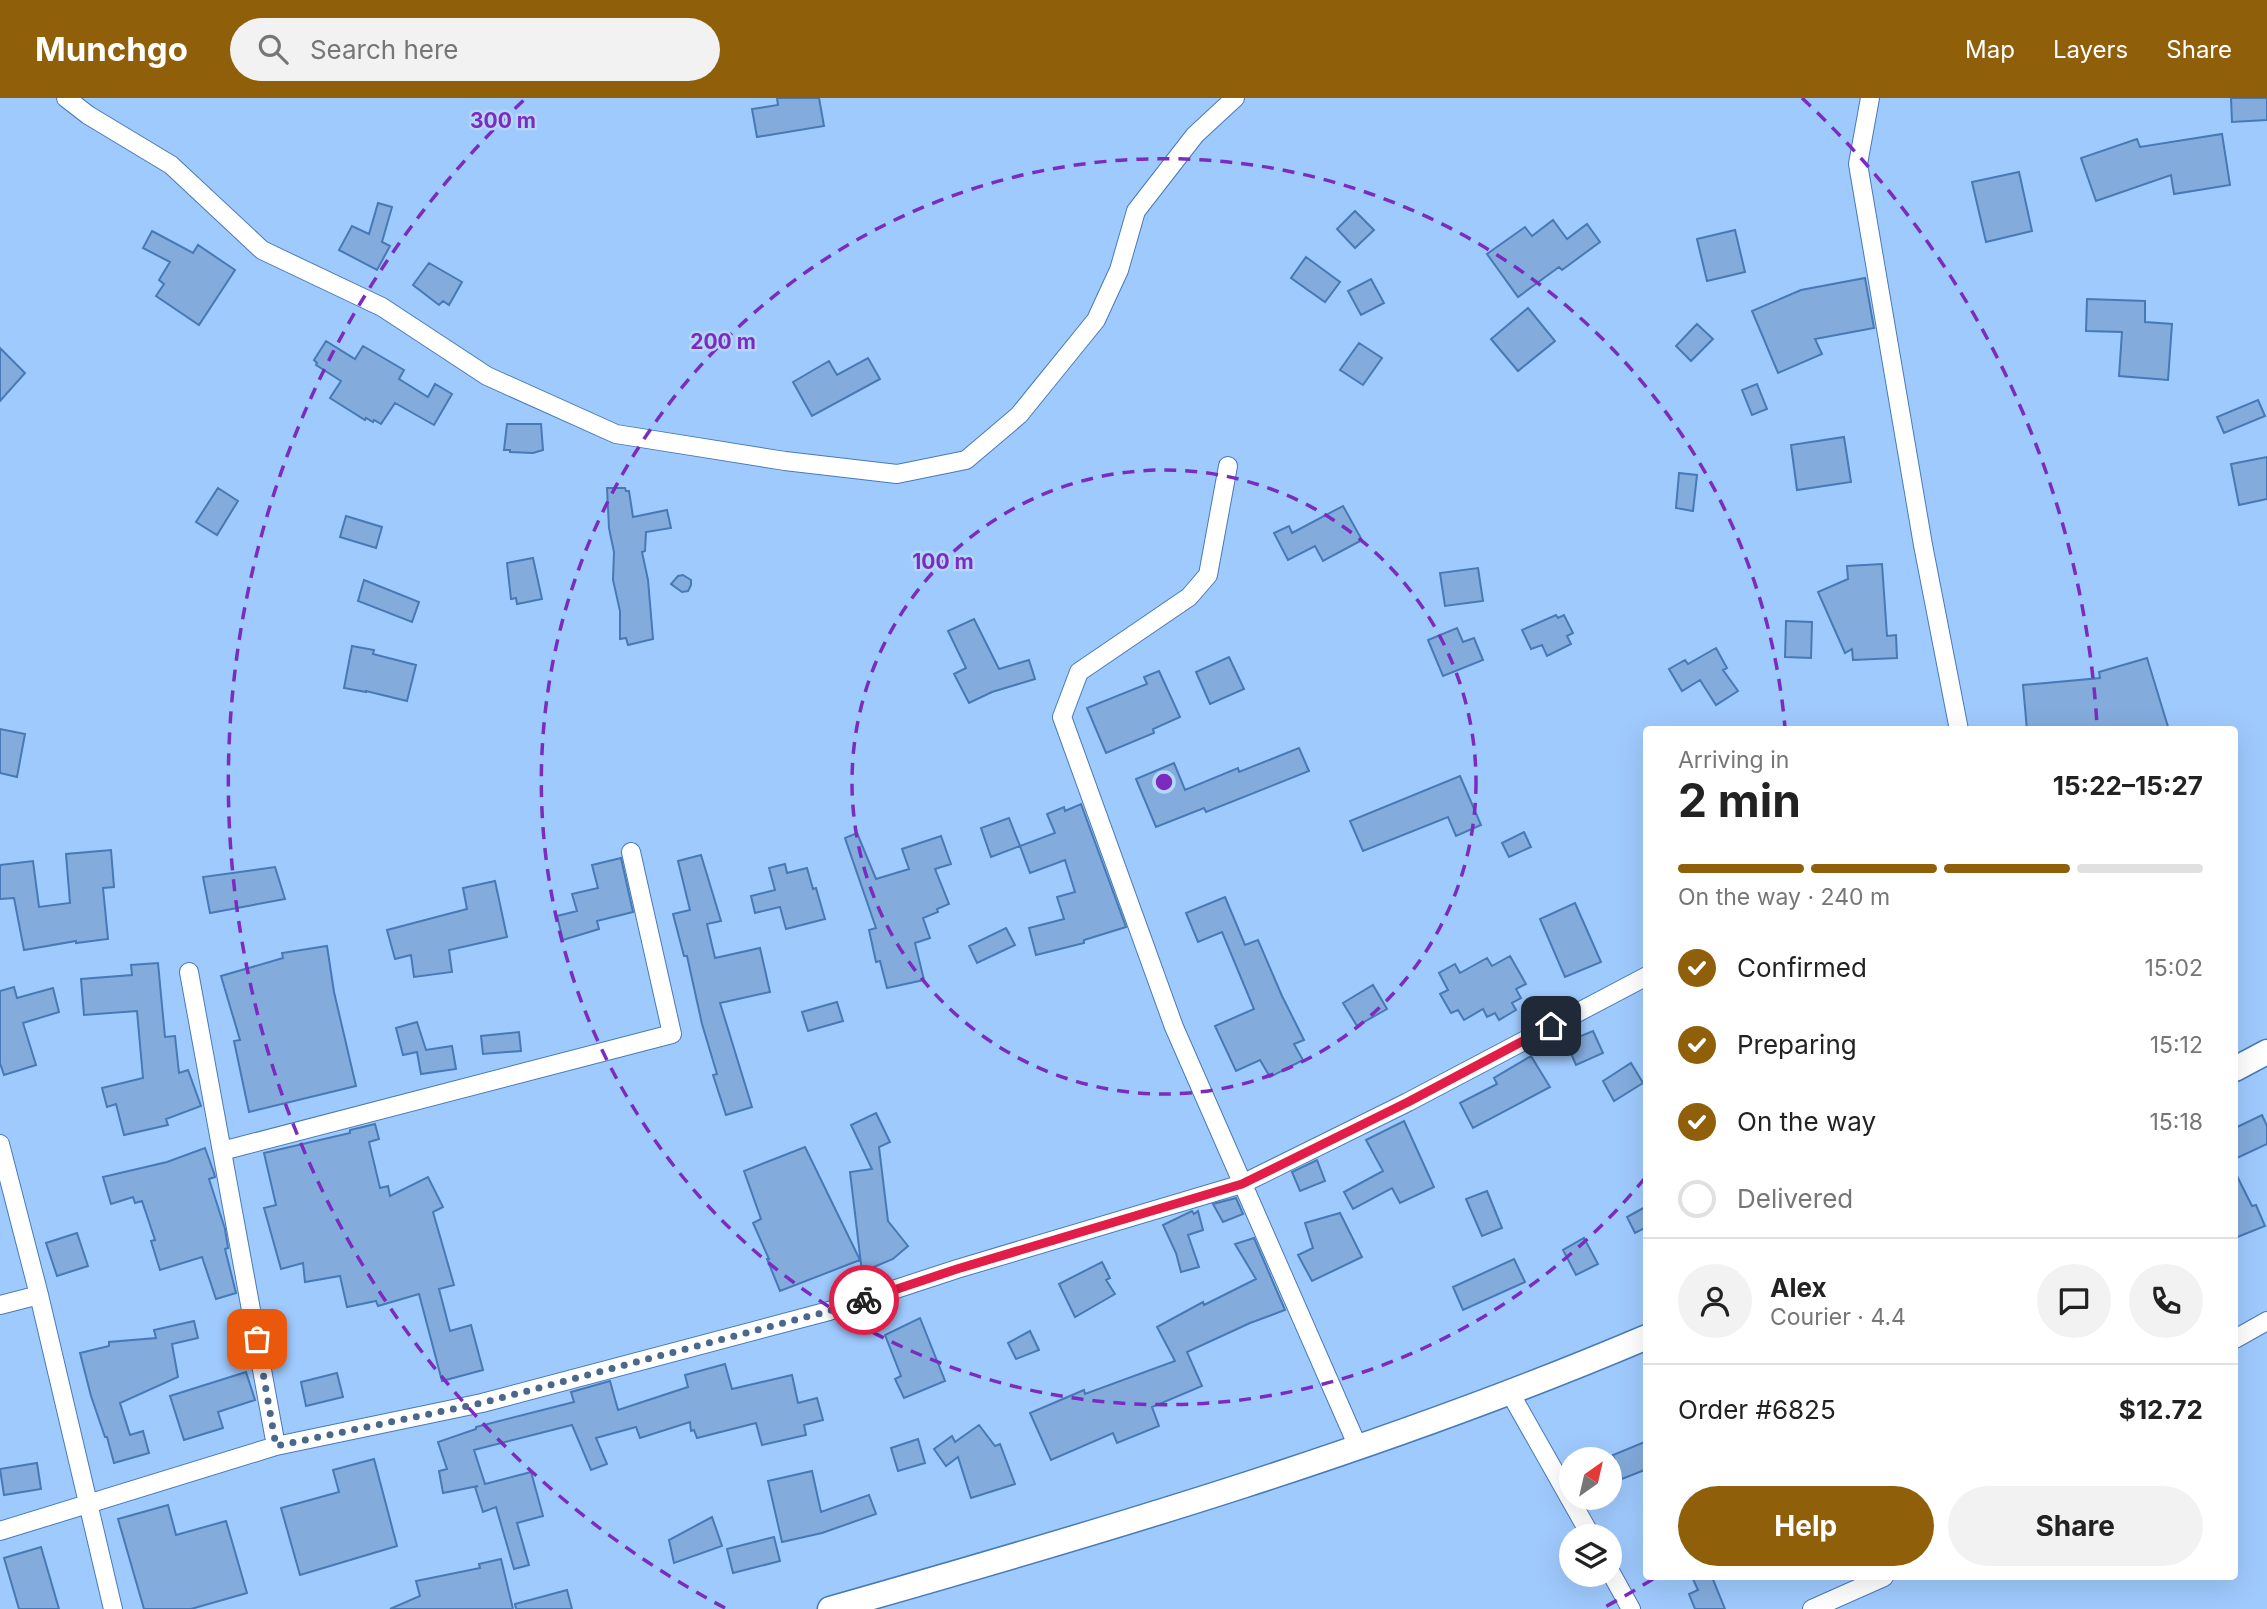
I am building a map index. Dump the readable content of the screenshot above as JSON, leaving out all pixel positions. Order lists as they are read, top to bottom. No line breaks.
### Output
{"north":"top right","page":{"header":"Munchgo","search":"Search here","nav":["Map","Layers","Share"],"heading":["2 min","Arriving in","15:22–15:27"],"panel":["Alex","Courier · 4.4","Order #6825","$12.72"],"bar":"On the way · 240 m","list":[["Confirmed","15:02"],["Preparing","15:12"],["On the way","15:18"],"Delivered"],"buttons":["Help","Share"]},"rings":["300 m","200 m","100 m"]}
